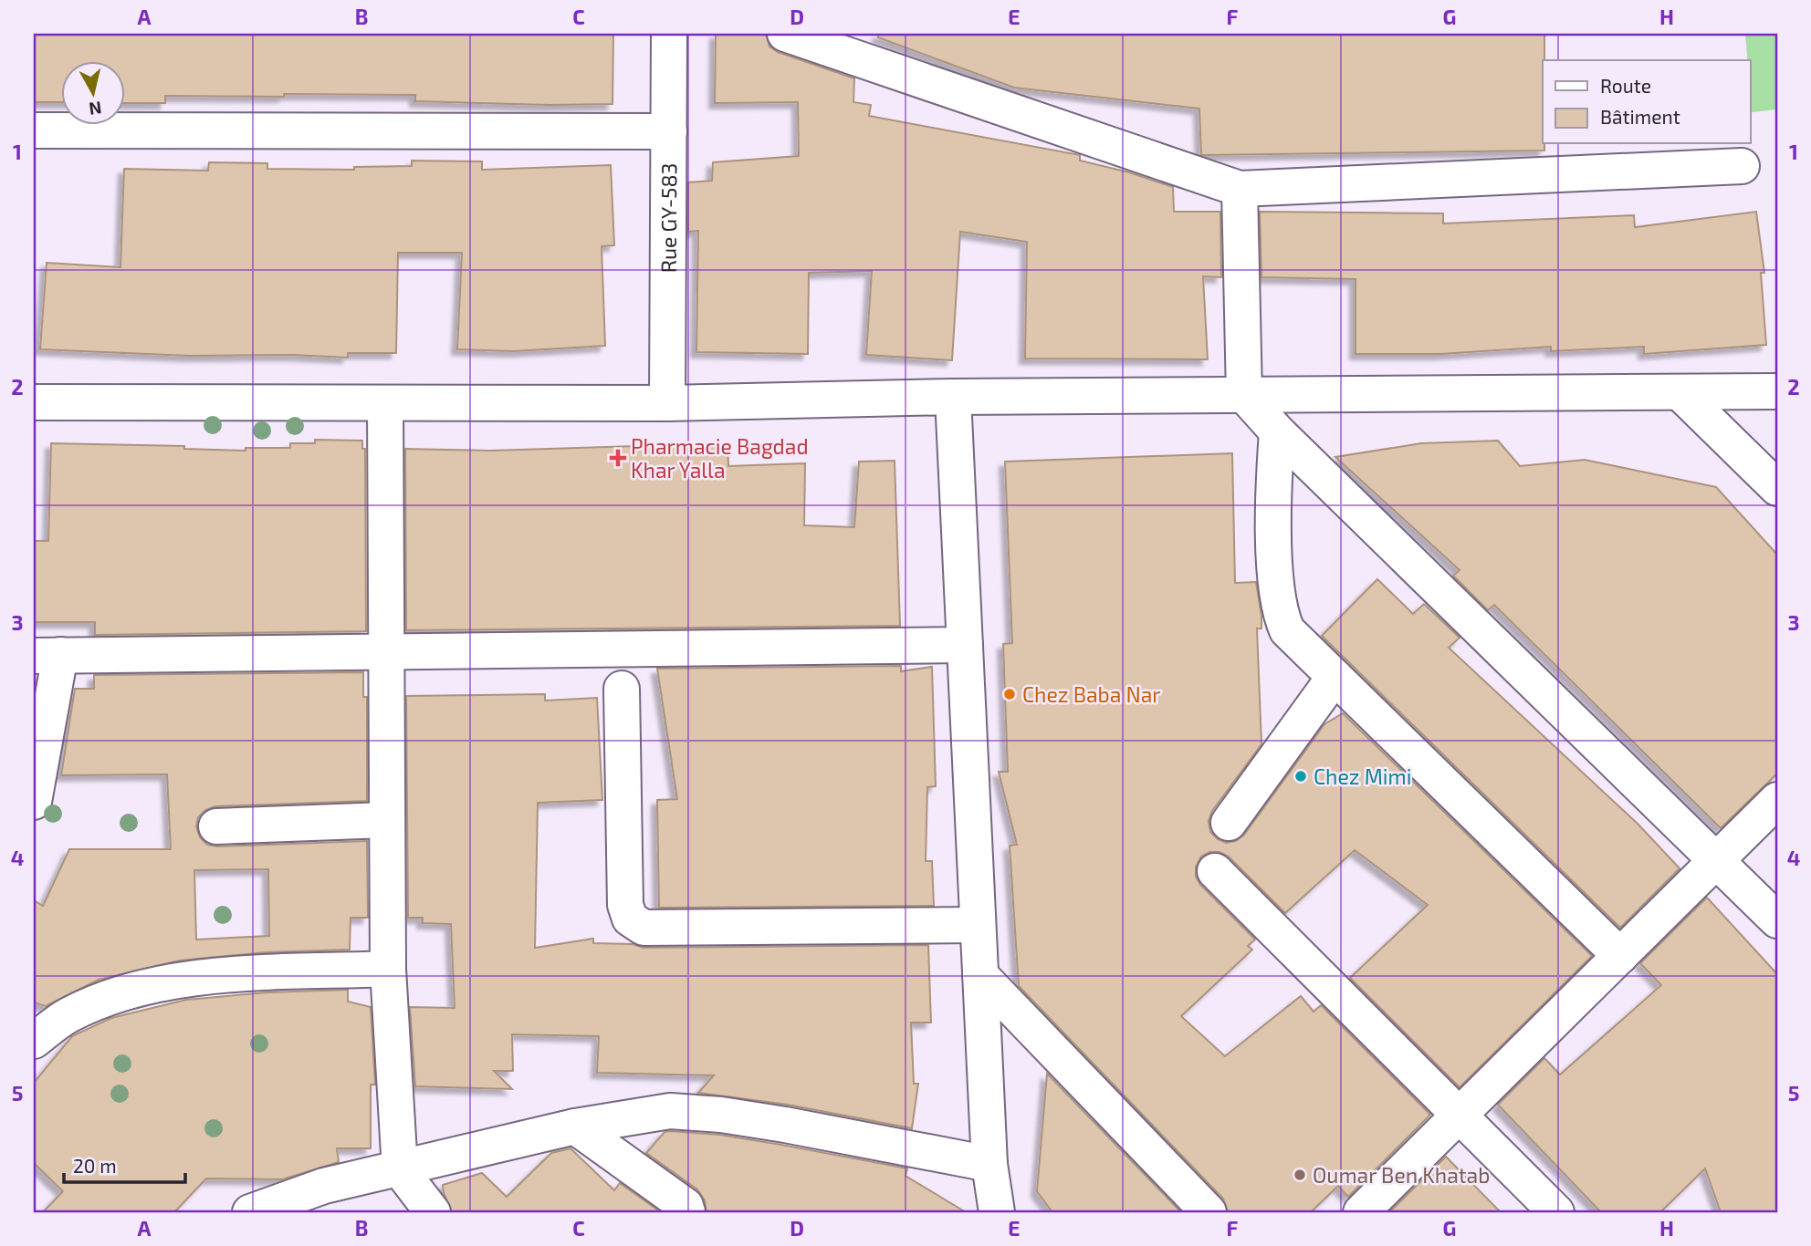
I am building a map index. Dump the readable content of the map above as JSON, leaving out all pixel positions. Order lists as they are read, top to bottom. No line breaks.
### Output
{"streets":{"street":["Rue GY-583"]},"places":{"health":["Pharmacie Bagdad Khar Yalla"],"other":["Chez Baba Nar","Chez Mimi","Oumar Ben Khatab"]},"legend":["Route","Bâtiment"],"scale_bar":"20 m","north":"bottom","grid":{"columns":["A","B","C","D","E","F","G","H"],"rows":["1","2","3","4","5"]}}
